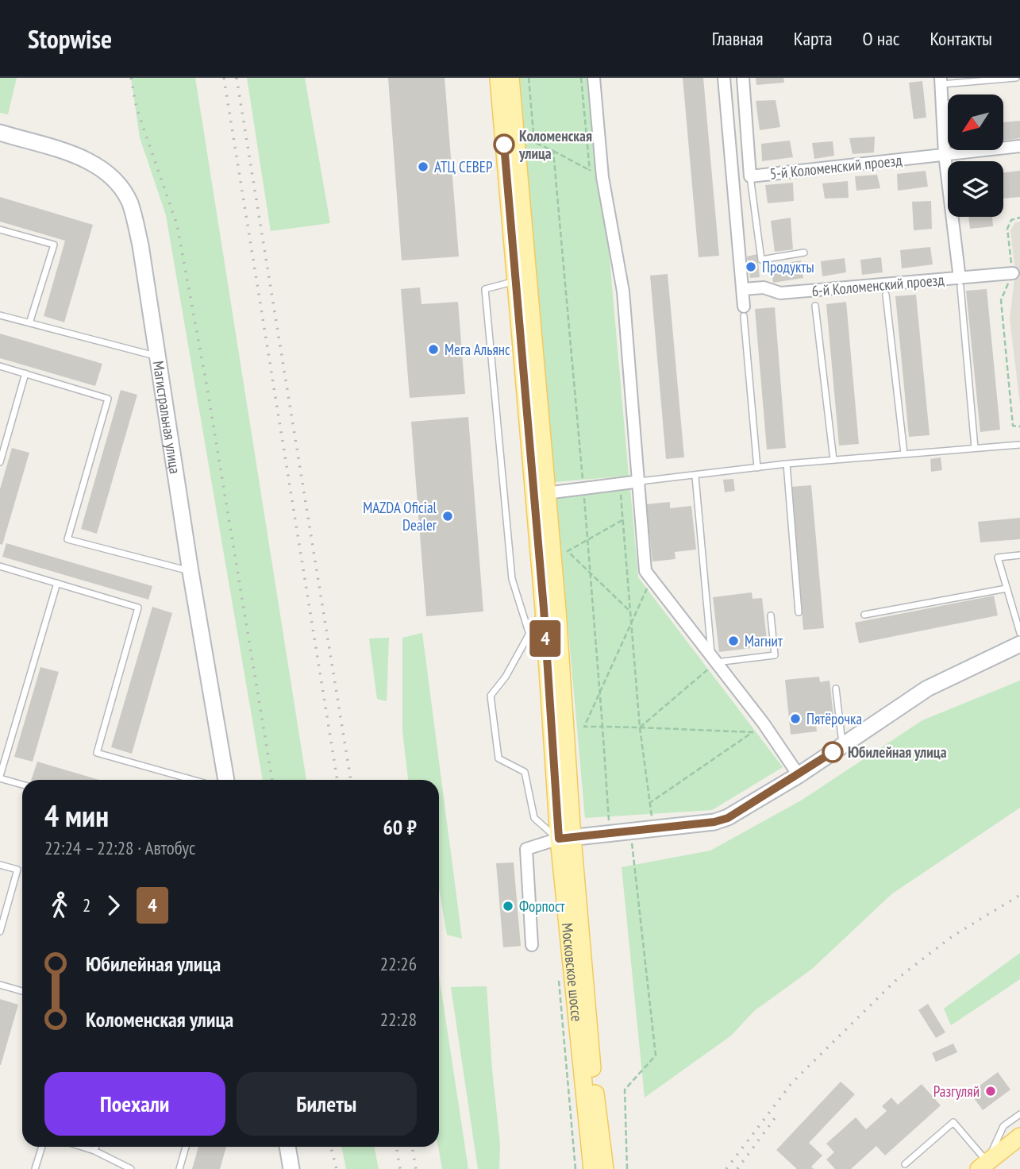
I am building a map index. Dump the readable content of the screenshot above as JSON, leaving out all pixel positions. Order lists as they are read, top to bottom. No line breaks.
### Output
{"streets":{"main road":["Московское шоссе"],"street":["5-й Коломенский проезд","6-й Коломенский проезд","Магистральная улица"]},"places":["Коломенская улица","АТЦ СЕВЕР","Продукты","Мега Альянс","MAZDA Oficial Dealer","Магнит","Пятёрочка","Юбилейная улица","Форпост","Разгуляй"],"lines":["bus line 4"],"north":"bottom left","page":{"header":"Stopwise","nav":["Главная","Карта","О нас","Контакты"],"on_map":"4","heading":["4 мин","22:24 – 22:28 · Автобус","60 ₽"],"legs":["2","4"],"list":[{"name":"Юбилейная улица","value":"22:26"},{"name":"Коломенская улица","value":"22:28"}],"buttons":["Поехали","Билеты"]}}
